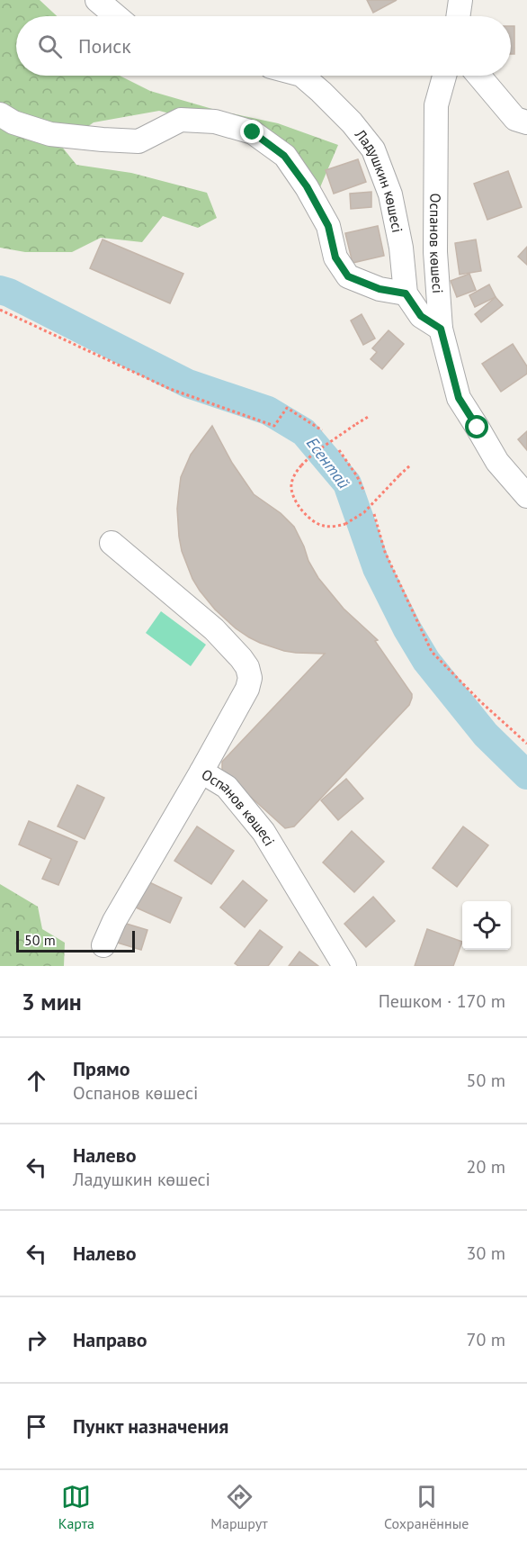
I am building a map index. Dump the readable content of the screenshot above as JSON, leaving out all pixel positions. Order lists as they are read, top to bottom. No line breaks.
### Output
{"streets":{"street":["Ладушкин көшесі","Оспанов көшесі"]},"crossings":[["Ладушкин көшесі","Оспанов көшесі"]],"water":["Есентай"],"scale_bar":"50 m","page":{"search":"Поиск","scale":"50 m","heading":["3 мин","Пешком · 170 m"],"list":[["Прямо","Оспанов көшесі","50 m"],["Налево","Ладушкин көшесі","20 m"],["Налево","30 m"],["Направо","70 m"],"Пункт назначения"],"nav":["Карта","Маршрут","Сохранённые"]}}
